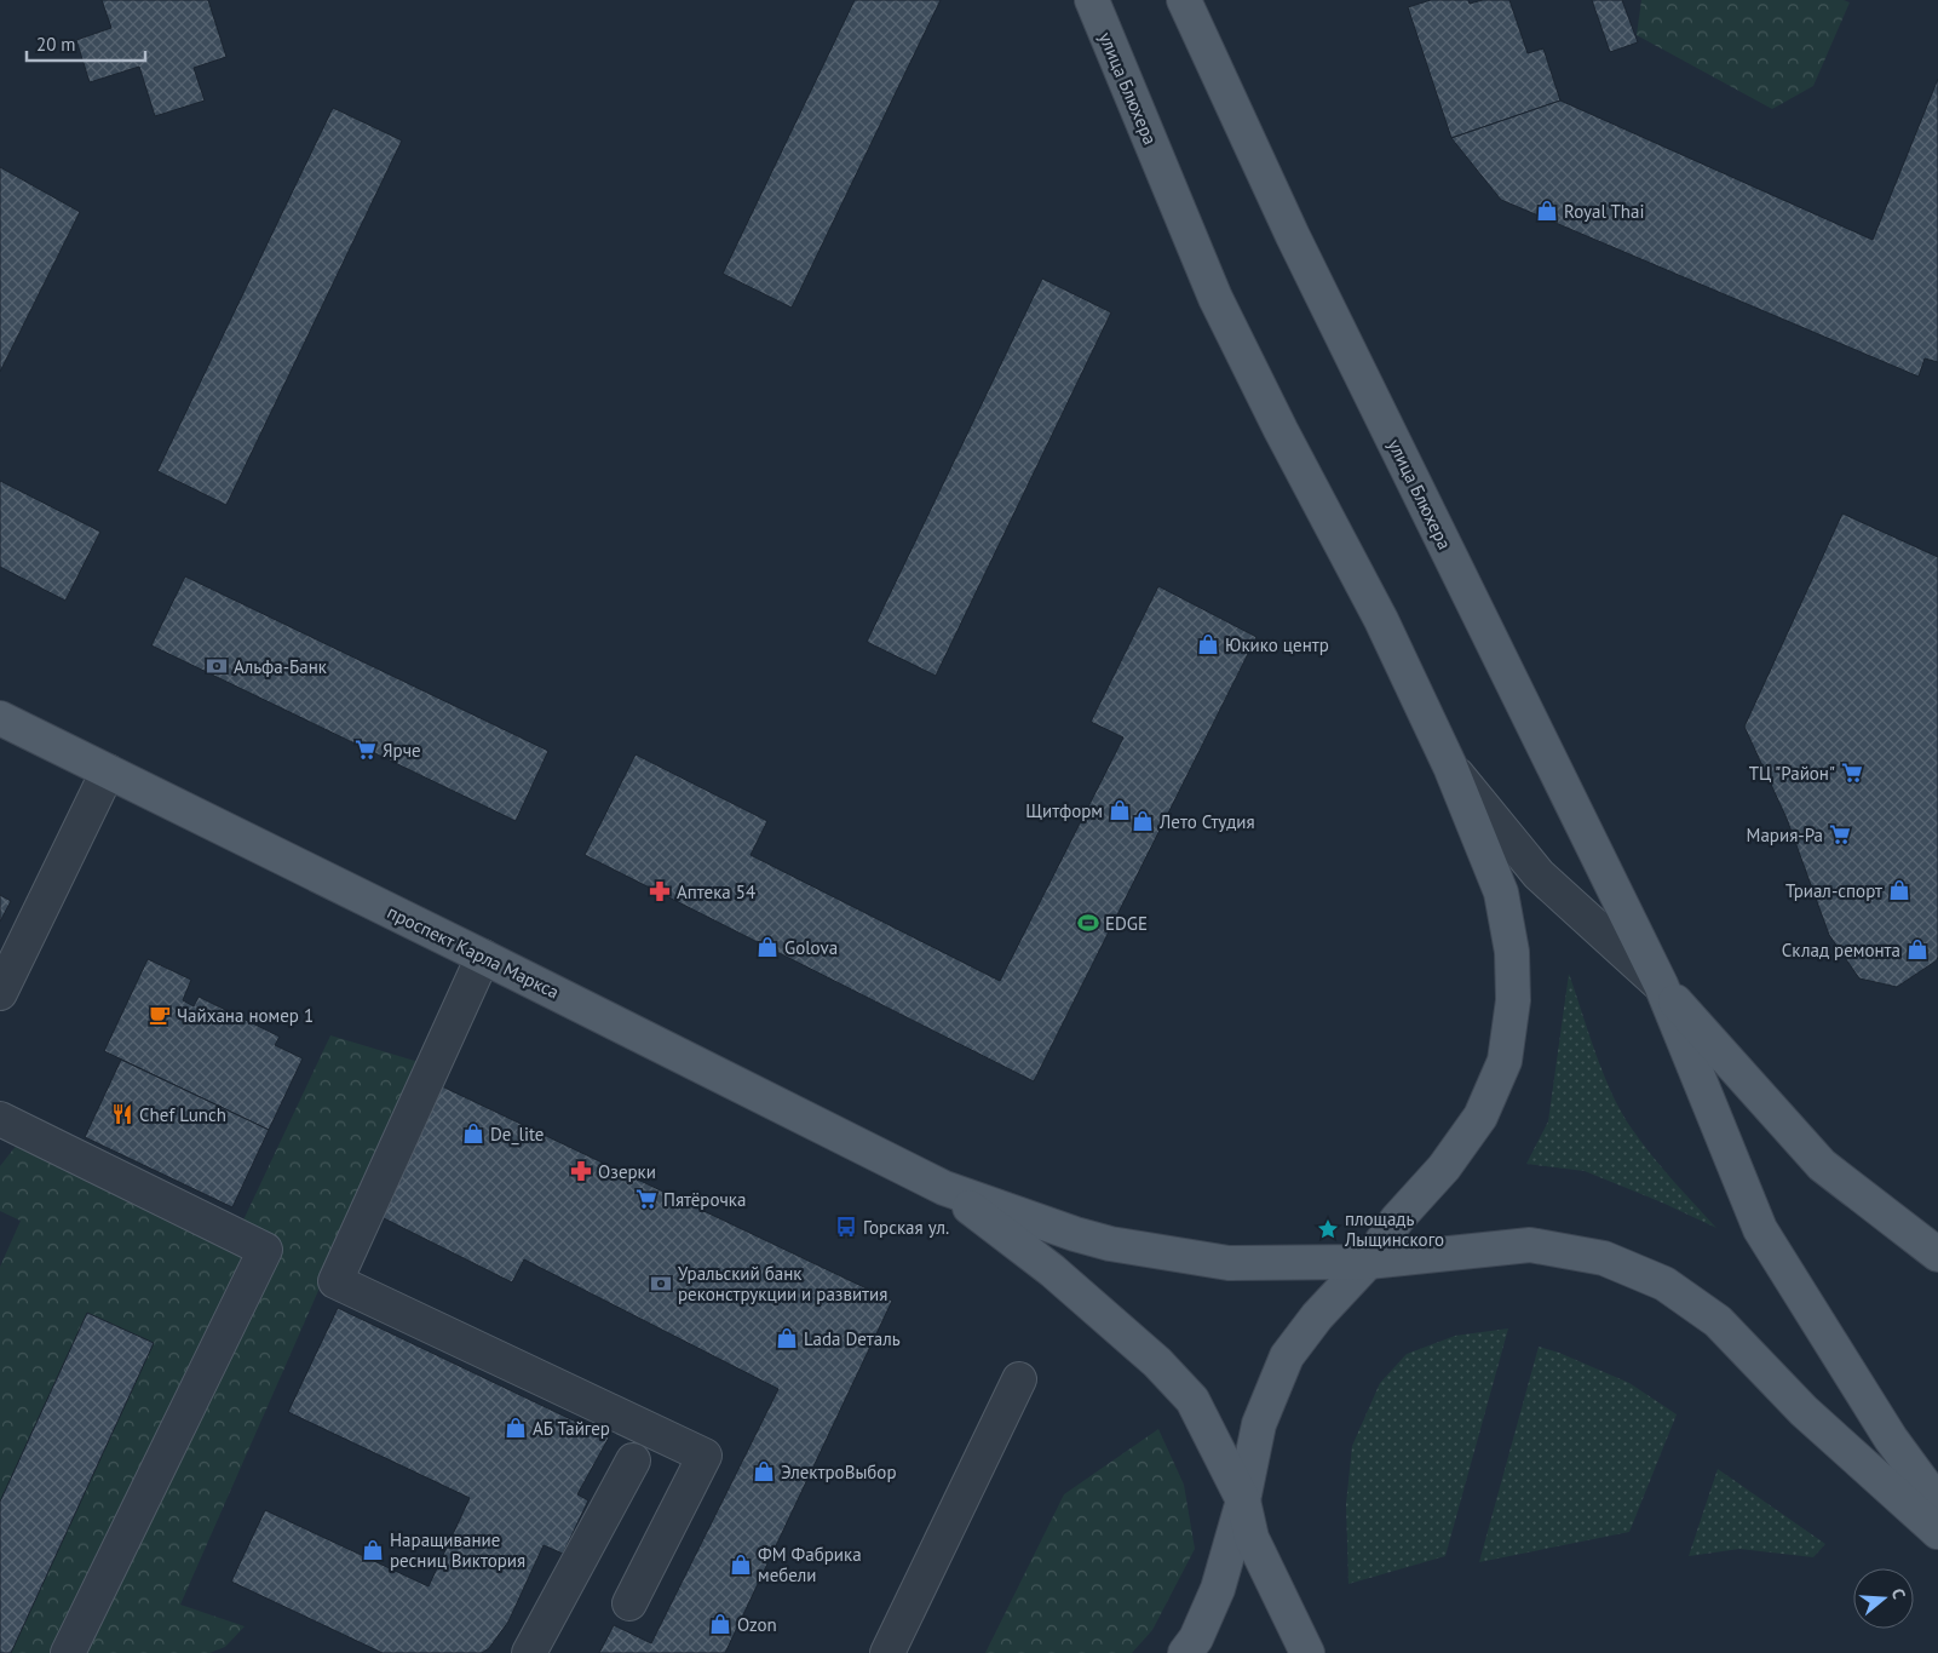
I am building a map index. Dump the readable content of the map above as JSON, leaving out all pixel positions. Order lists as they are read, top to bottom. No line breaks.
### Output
{"streets":{"main road":["улица Блюхера","проспект Карла Маркса"]},"places":{"shop":["Royal Thai","Юкико центр","Щитформ","Лето Студия","Триал-спорт","Golova","Склад ремонта","De_lite","Lada Dеталь","АБ Тайгер","ЭлектроВыбор","Наращивание ресниц Виктория","ФМ Фабрика мебели","Ozon"],"bank":["Альфа-Банк","Уральский банк реконструкции и развития"],"supermarket":["Ярче","ТЦ \"Район\"","Мария-Ра","Пятёрочка"],"pharmacy":["Аптека 54","Озерки"],"sports":["EDGE"],"cafe":["Чайхана номер 1"],"restaurant":["Chef Lunch"],"bus stop":["Горская ул."],"place":["площадь Лыщинского"]},"scale_bar":"20 m","north":"right"}
